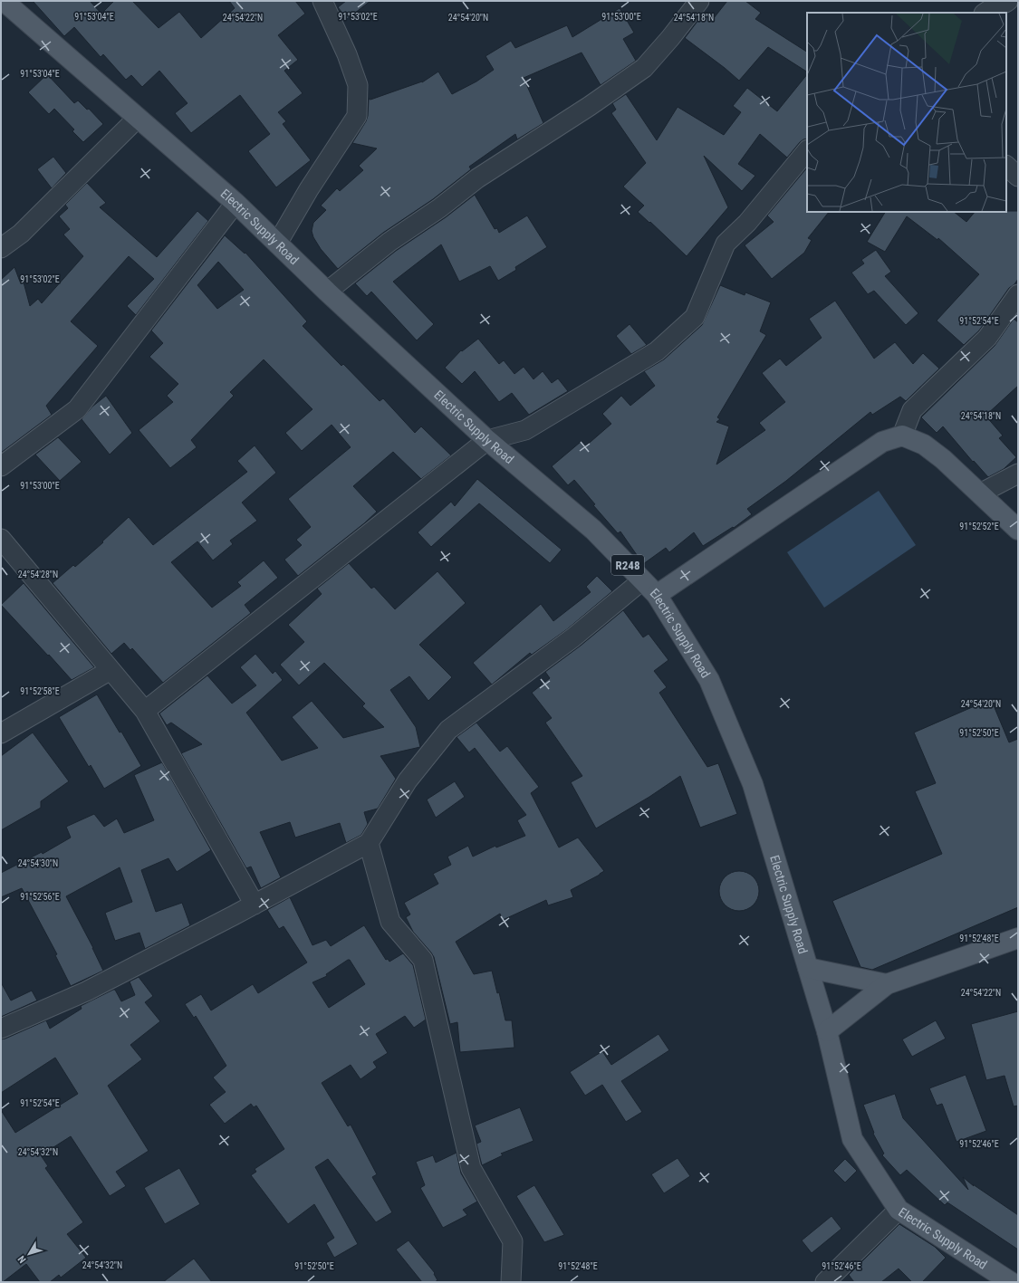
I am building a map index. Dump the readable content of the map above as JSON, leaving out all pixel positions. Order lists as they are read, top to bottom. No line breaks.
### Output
{"streets":{"main road":["Electric Supply Road","R248"]},"north":"bottom left","coordinates":["91°53'04\"E","91°53'02\"E","91°53'00\"E","24°54'22\"N","24°54'20\"N","24°54'18\"N","91°52'54\"E","91°52'52\"E","24°54'28\"N","91°52'58\"E","91°52'50\"E","24°54'30\"N","91°52'56\"E","91°52'48\"E","91°52'46\"E","24°54'32\"N"]}
